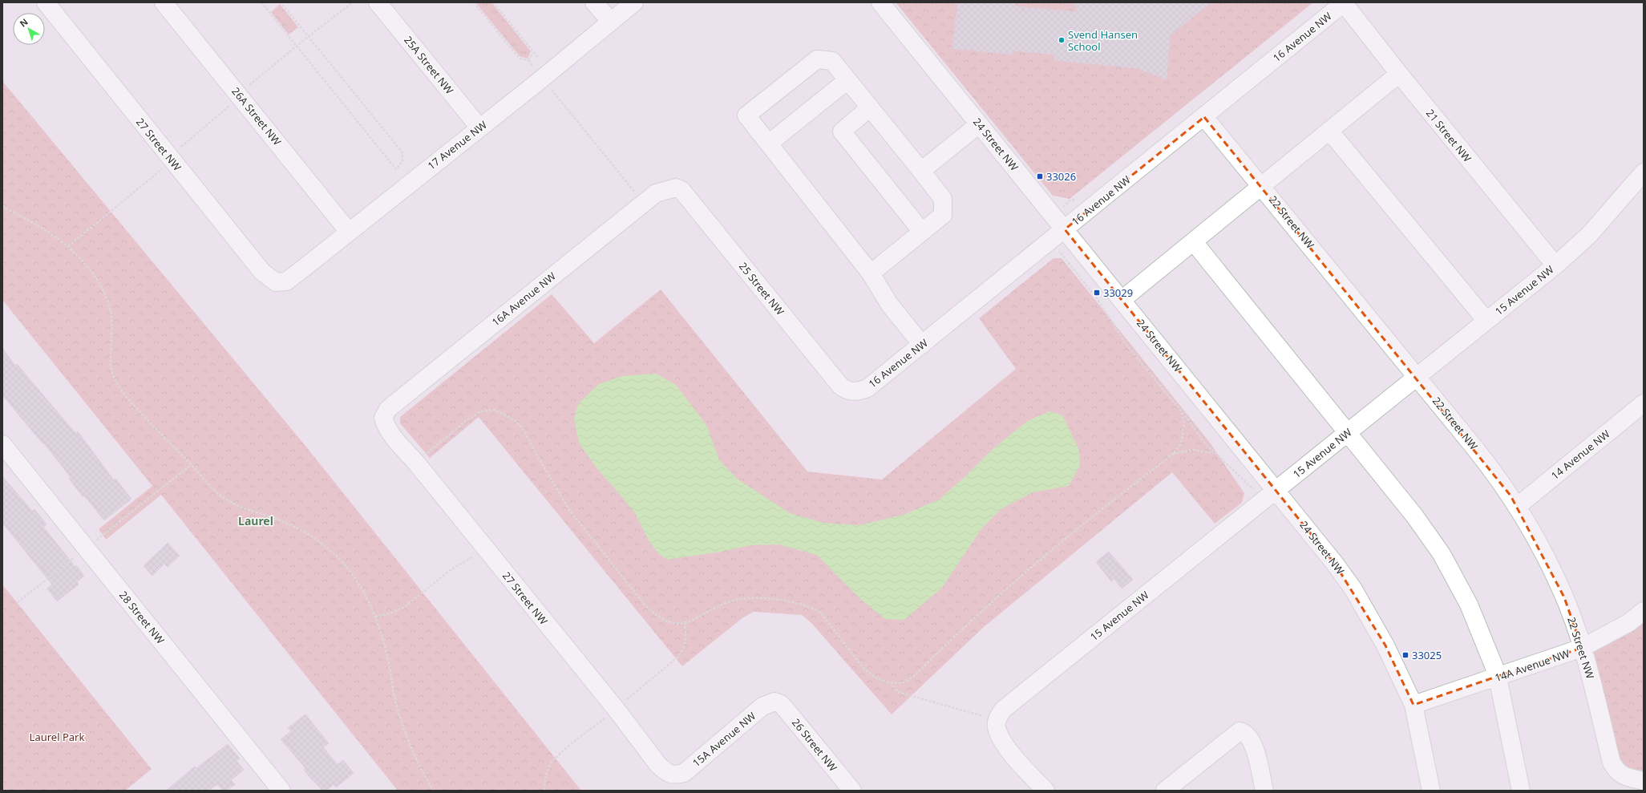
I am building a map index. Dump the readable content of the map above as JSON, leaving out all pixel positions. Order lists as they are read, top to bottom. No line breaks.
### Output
{"streets":{"street":["16 Avenue NW","25A Street NW","26A Street NW","21 Street NW","27 Street NW","24 Street NW","17 Avenue NW","22 Street NW","25 Street NW","15 Avenue NW","16A Avenue NW","14 Avenue NW","28 Street NW","14A Avenue NW","15A Avenue NW","26 Street NW"]},"crossings":[["16 Avenue NW","21 Street NW"],["16 Avenue NW","24 Street NW"],["16 Avenue NW","22 Street NW"],["16 Avenue NW","25 Street NW"],["25A Street NW","17 Avenue NW"],["26A Street NW","17 Avenue NW"],["21 Street NW","15 Avenue NW"],["27 Street NW","17 Avenue NW"],["27 Street NW","16A Avenue NW"],["27 Street NW","15A Avenue NW"],["24 Street NW","15 Avenue NW"],["24 Street NW","14A Avenue NW"],["22 Street NW","15 Avenue NW"],["22 Street NW","14 Avenue NW"],["22 Street NW","14A Avenue NW"],["25 Street NW","16A Avenue NW"],["15A Avenue NW","26 Street NW"]],"districts":["Laurel"],"parks":["Laurel Park"],"places":{"other":["Svend Hansen School"],"transit":["33026","33029","33025"]},"north":"top left"}
